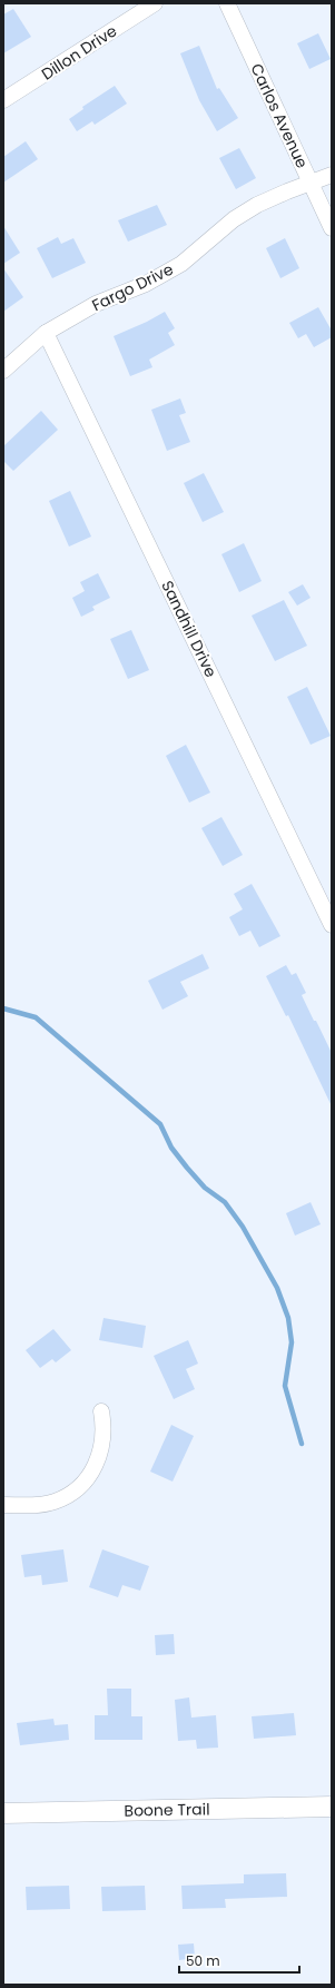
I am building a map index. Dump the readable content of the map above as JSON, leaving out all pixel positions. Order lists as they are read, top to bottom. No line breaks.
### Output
{"streets":{"street":["Dillon Drive","Carlos Avenue","Fargo Drive","Sandhill Drive","Boone Trail"]},"crossings":[["Carlos Avenue","Fargo Drive"],["Fargo Drive","Sandhill Drive"]],"scale_bar":"50 m"}
